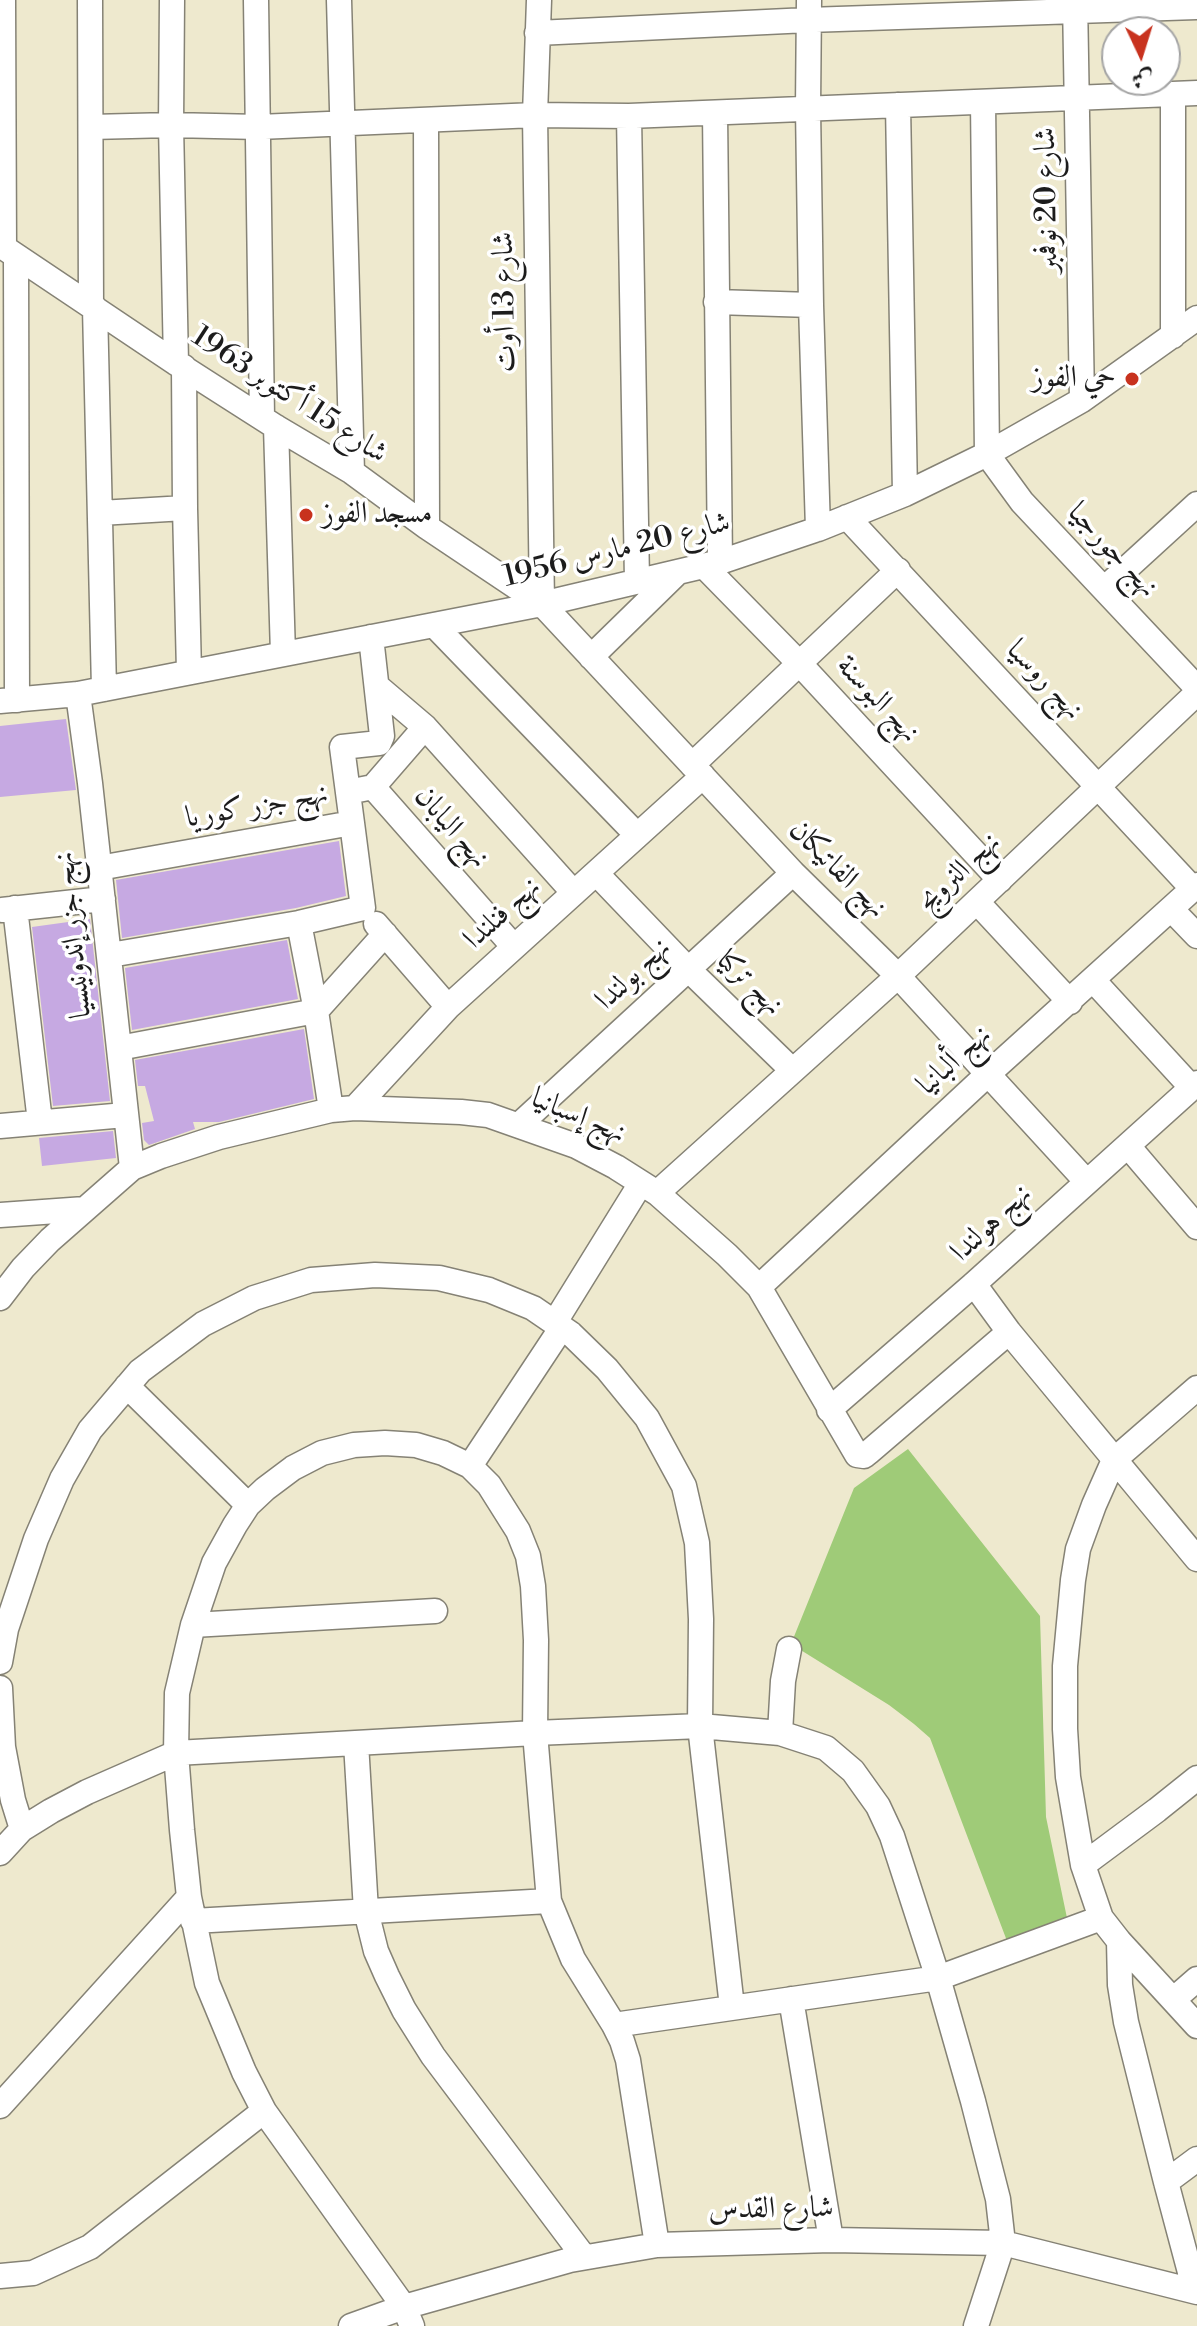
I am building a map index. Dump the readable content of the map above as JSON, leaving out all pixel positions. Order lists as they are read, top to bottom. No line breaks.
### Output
{"streets":{"street":["شارع 20 نوفمبر","شارع 13 أوت","شارع 15 أكتوبر 1963","شارع 20 مارس 1956","نهج جورجيا","نهج روسيا","نهج البوسنة","نهج جزر كوريا","نهج اليابان","نهج الفاتيكان","نهج النرويج","نهج فنلندا","نهج جزر إندونيسيا","نهج بولندا","نهج تركيا","نهج ألبانيا","نهج إسبانيا","نهج هولندا","شارع القدس"]},"crossings":[["شارع 20 نوفمبر","شارع 20 مارس 1956"],["شارع 13 أوت","شارع 15 أكتوبر 1963"],["شارع 13 أوت","شارع 20 مارس 1956"],["شارع 13 أوت","نهج الفاتيكان"],["شارع 15 أكتوبر 1963","شارع 20 مارس 1956"],["شارع 15 أكتوبر 1963","نهج الفاتيكان"],["شارع 20 مارس 1956","نهج جورجيا"],["شارع 20 مارس 1956","نهج روسيا"],["شارع 20 مارس 1956","نهج البوسنة"],["شارع 20 مارس 1956","نهج الفاتيكان"],["شارع 20 مارس 1956","نهج جزر إندونيسيا"],["نهج جورجيا","نهج النرويج"],["نهج روسيا","نهج النرويج"],["نهج روسيا","نهج فنلندا"],["نهج روسيا","نهج ألبانيا"],["نهج البوسنة","نهج النرويج"],["نهج البوسنة","نهج فنلندا"],["نهج جزر كوريا","نهج جزر إندونيسيا"],["نهج اليابان","نهج فنلندا"],["نهج الفاتيكان","نهج النرويج"],["نهج الفاتيكان","نهج فنلندا"],["نهج الفاتيكان","نهج بولندا"],["نهج الفاتيكان","نهج ألبانيا"],["نهج الفاتيكان","نهج هولندا"],["نهج النرويج","نهج تركيا"],["نهج النرويج","نهج إسبانيا"],["نهج فنلندا","نهج تركيا"],["نهج فنلندا","نهج إسبانيا"],["نهج جزر إندونيسيا","نهج إسبانيا"],["نهج بولندا","نهج تركيا"],["نهج بولندا","نهج إسبانيا"],["نهج ألبانيا","نهج إسبانيا"],["نهج إسبانيا","نهج هولندا"]],"places":["حي الفوز","مسجد الفوز"],"north":"bottom"}
